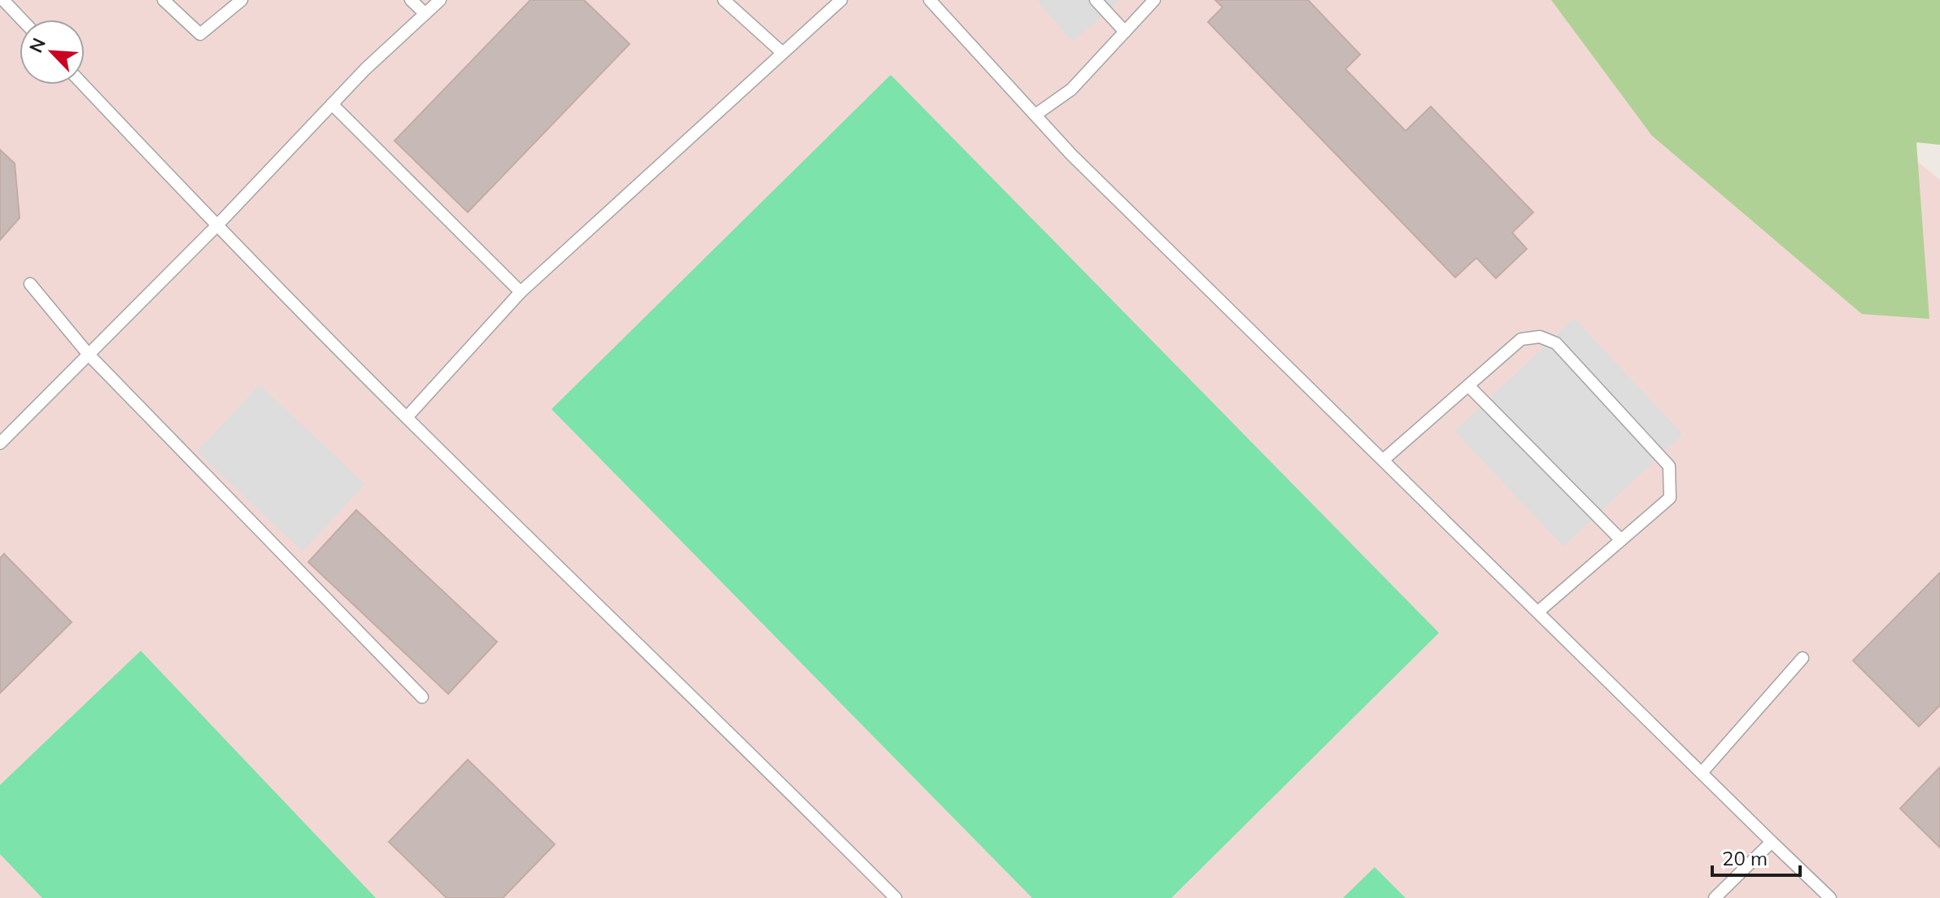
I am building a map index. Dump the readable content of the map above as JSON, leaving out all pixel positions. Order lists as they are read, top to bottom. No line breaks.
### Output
{"scale_bar":"20 m","north":"top left"}
